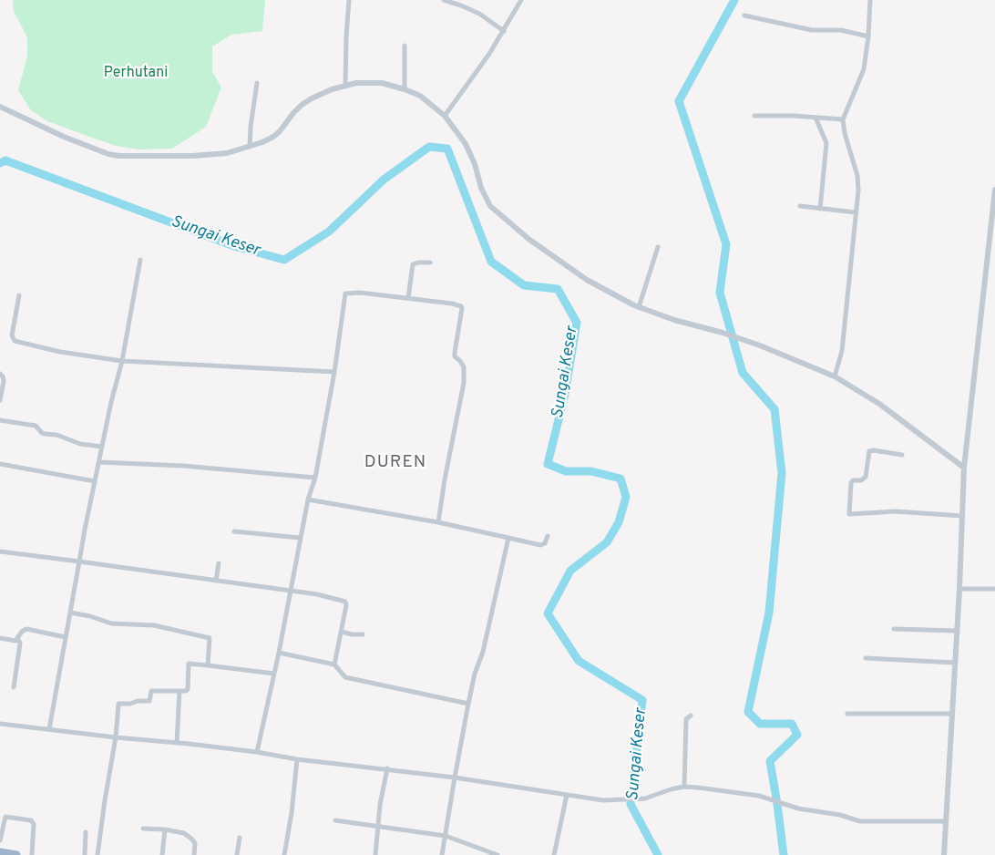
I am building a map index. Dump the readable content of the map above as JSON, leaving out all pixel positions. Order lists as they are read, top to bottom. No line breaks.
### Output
{"districts":["DUREN"],"water":["Sungai Keser"],"parks":["Perhutani"]}
